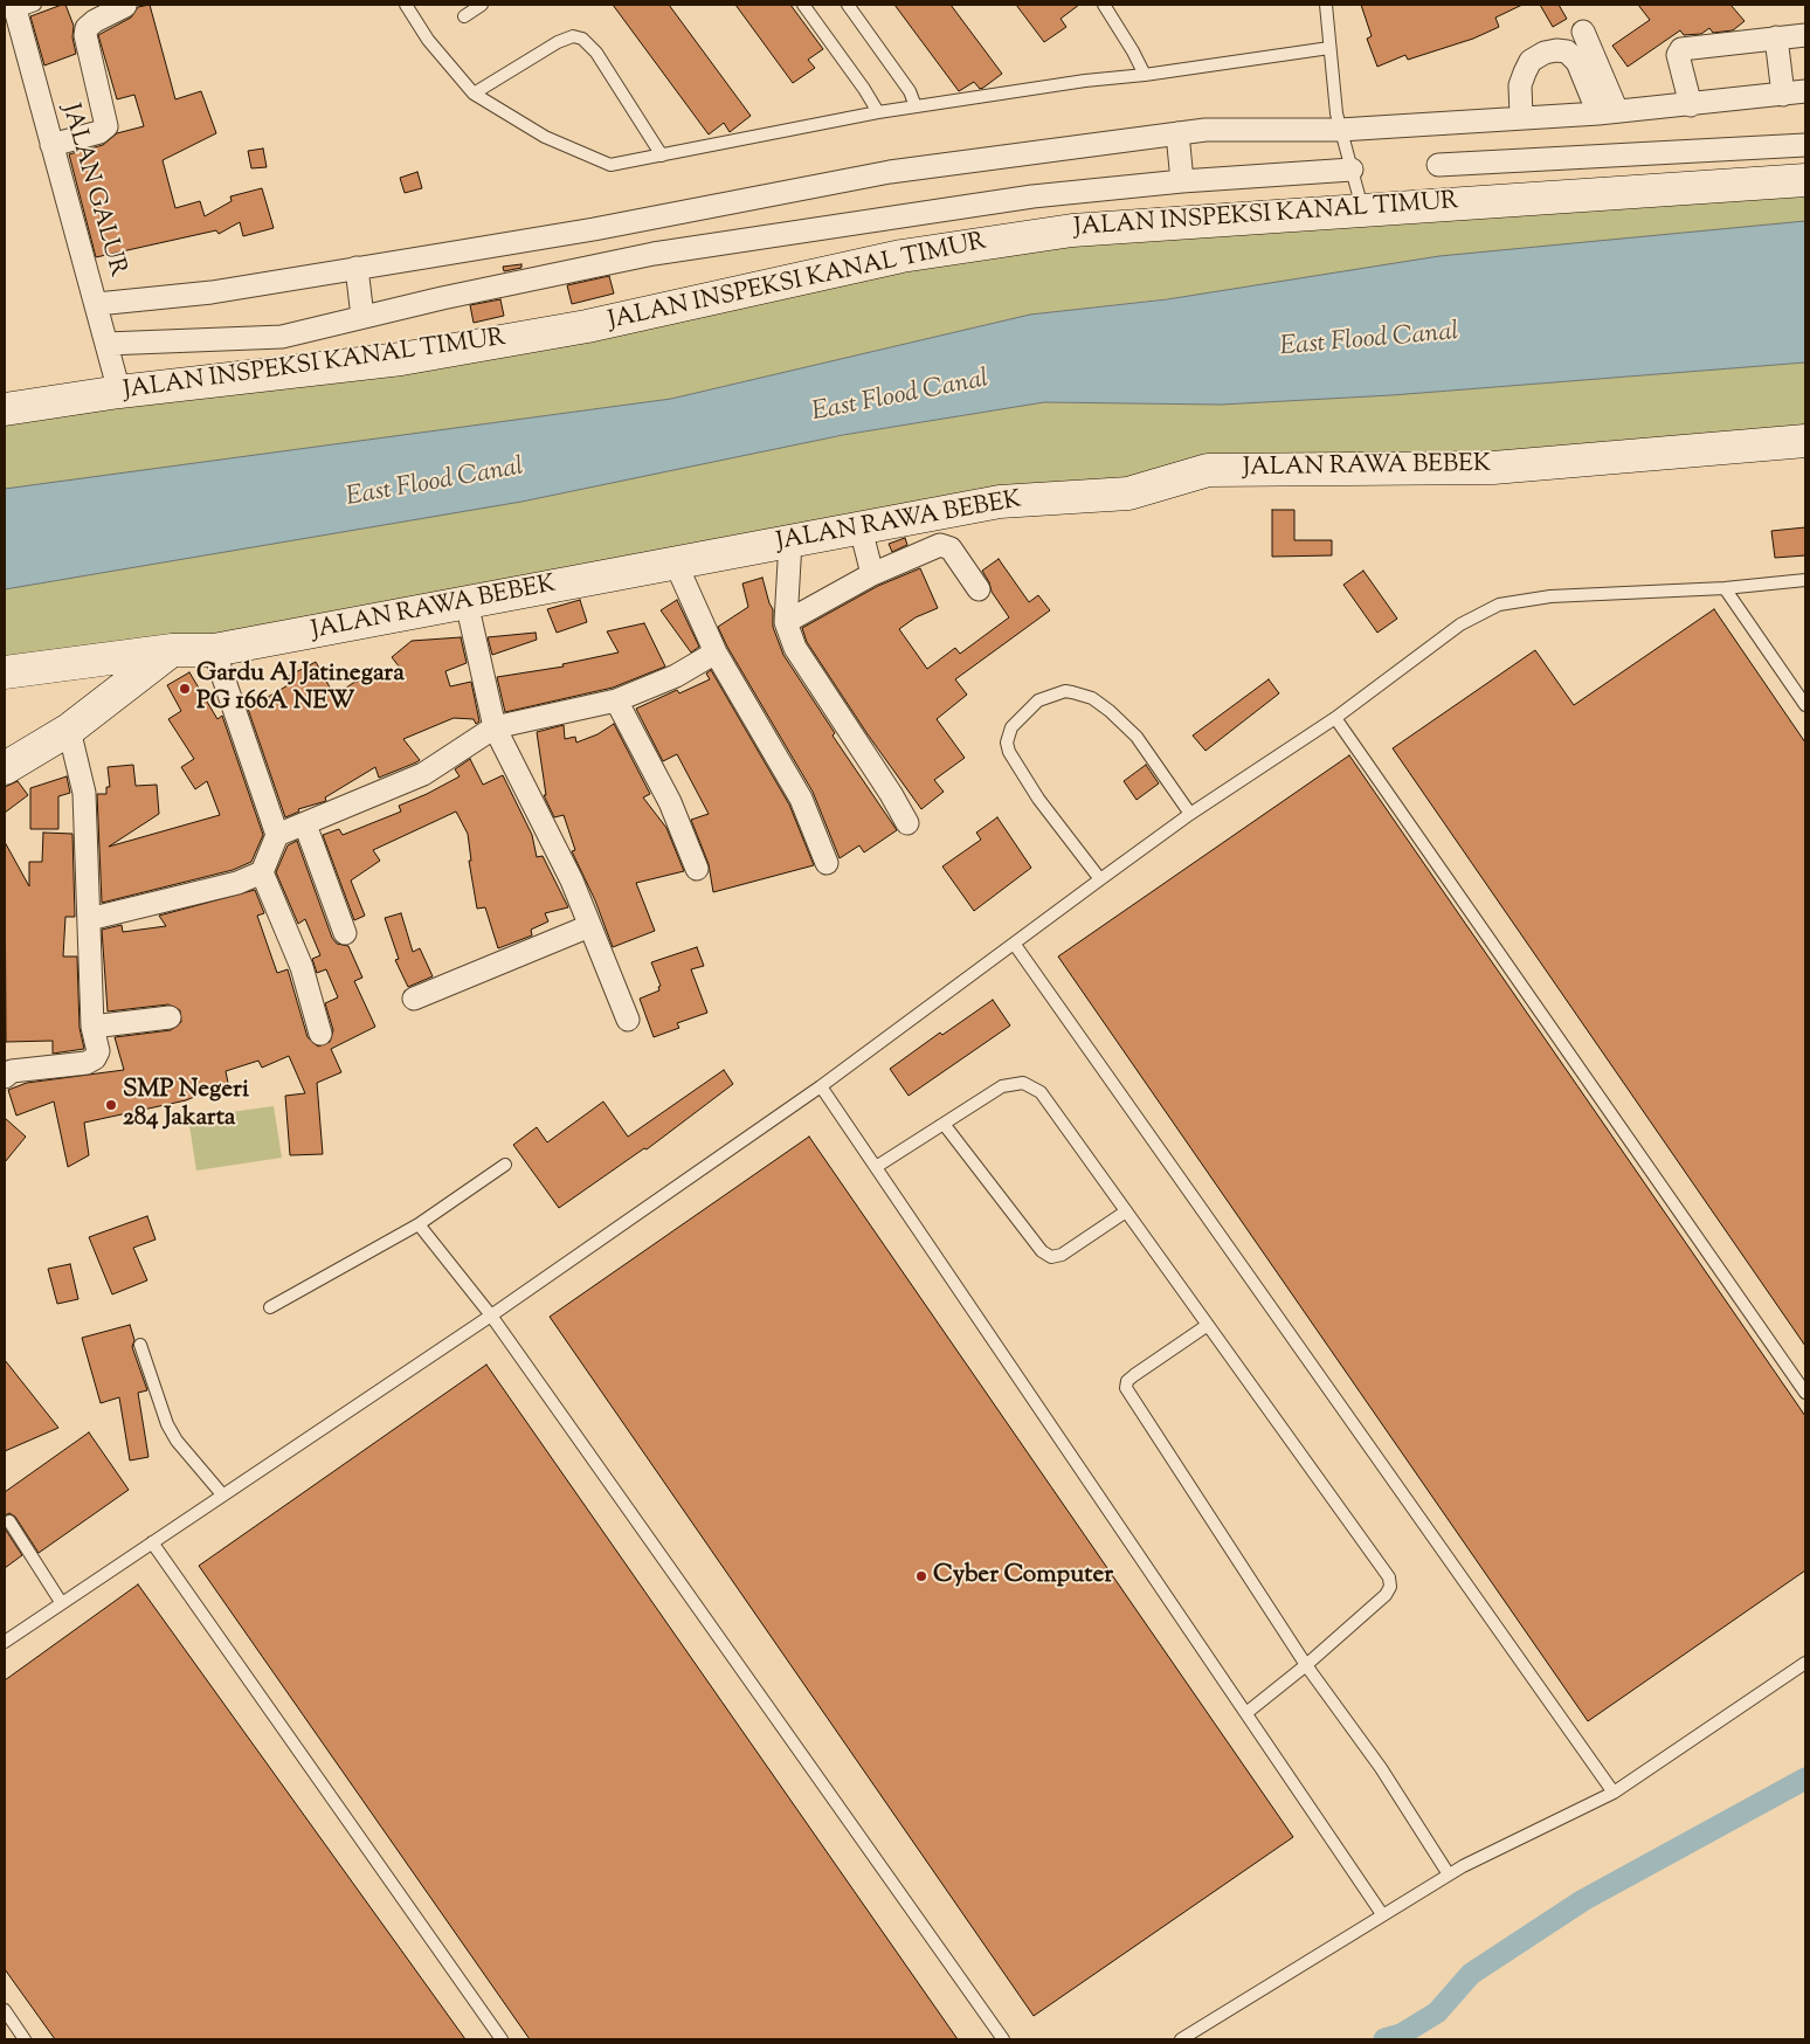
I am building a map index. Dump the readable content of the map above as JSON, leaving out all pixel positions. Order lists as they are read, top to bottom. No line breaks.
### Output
{"streets":{"street":["JALAN GALUR","JALAN INSPEKSI KANAL TIMUR","JALAN RAWA BEBEK"]},"crossings":[["JALAN GALUR","JALAN INSPEKSI KANAL TIMUR"]],"water":["East Flood Canal"],"places":["Gardu AJ Jatinegara PG 166A NEW","SMP Negeri 284 Jakarta","Cyber Computer"]}
